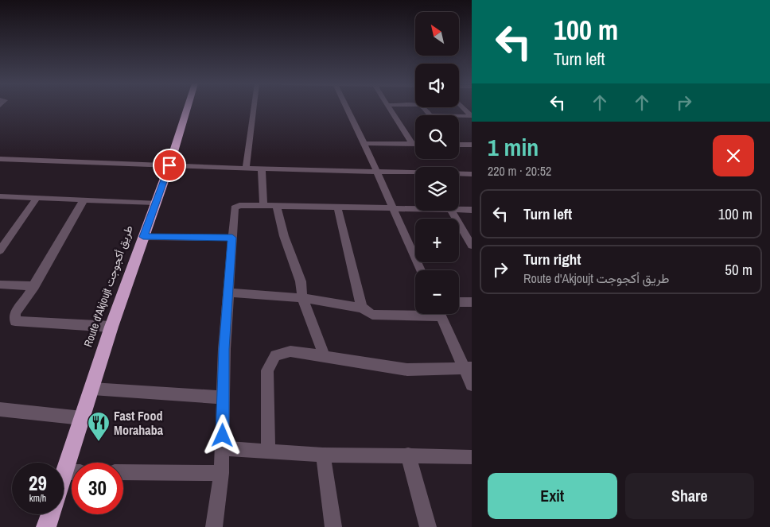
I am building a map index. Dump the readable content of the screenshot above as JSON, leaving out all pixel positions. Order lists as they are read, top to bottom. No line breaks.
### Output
{"streets":{"highway":["Route d'Akjoujt طريق أكجوجت"]},"places":{"restaurant":["Fast Food Morahaba"]},"north":"top left","page":{"turn":["100 m","Turn left"],"map_buttons":["+","−"],"heading":["1 min","220 m · 20:52"],"list":[{"name":"Turn left","value":"100 m"},{"name":"Turn right","note":"Route d'Akjoujt طريق أكجوجت","value":"50 m"}],"speed":"29 km/h","limit":"30","buttons":["Exit","Share"]}}
